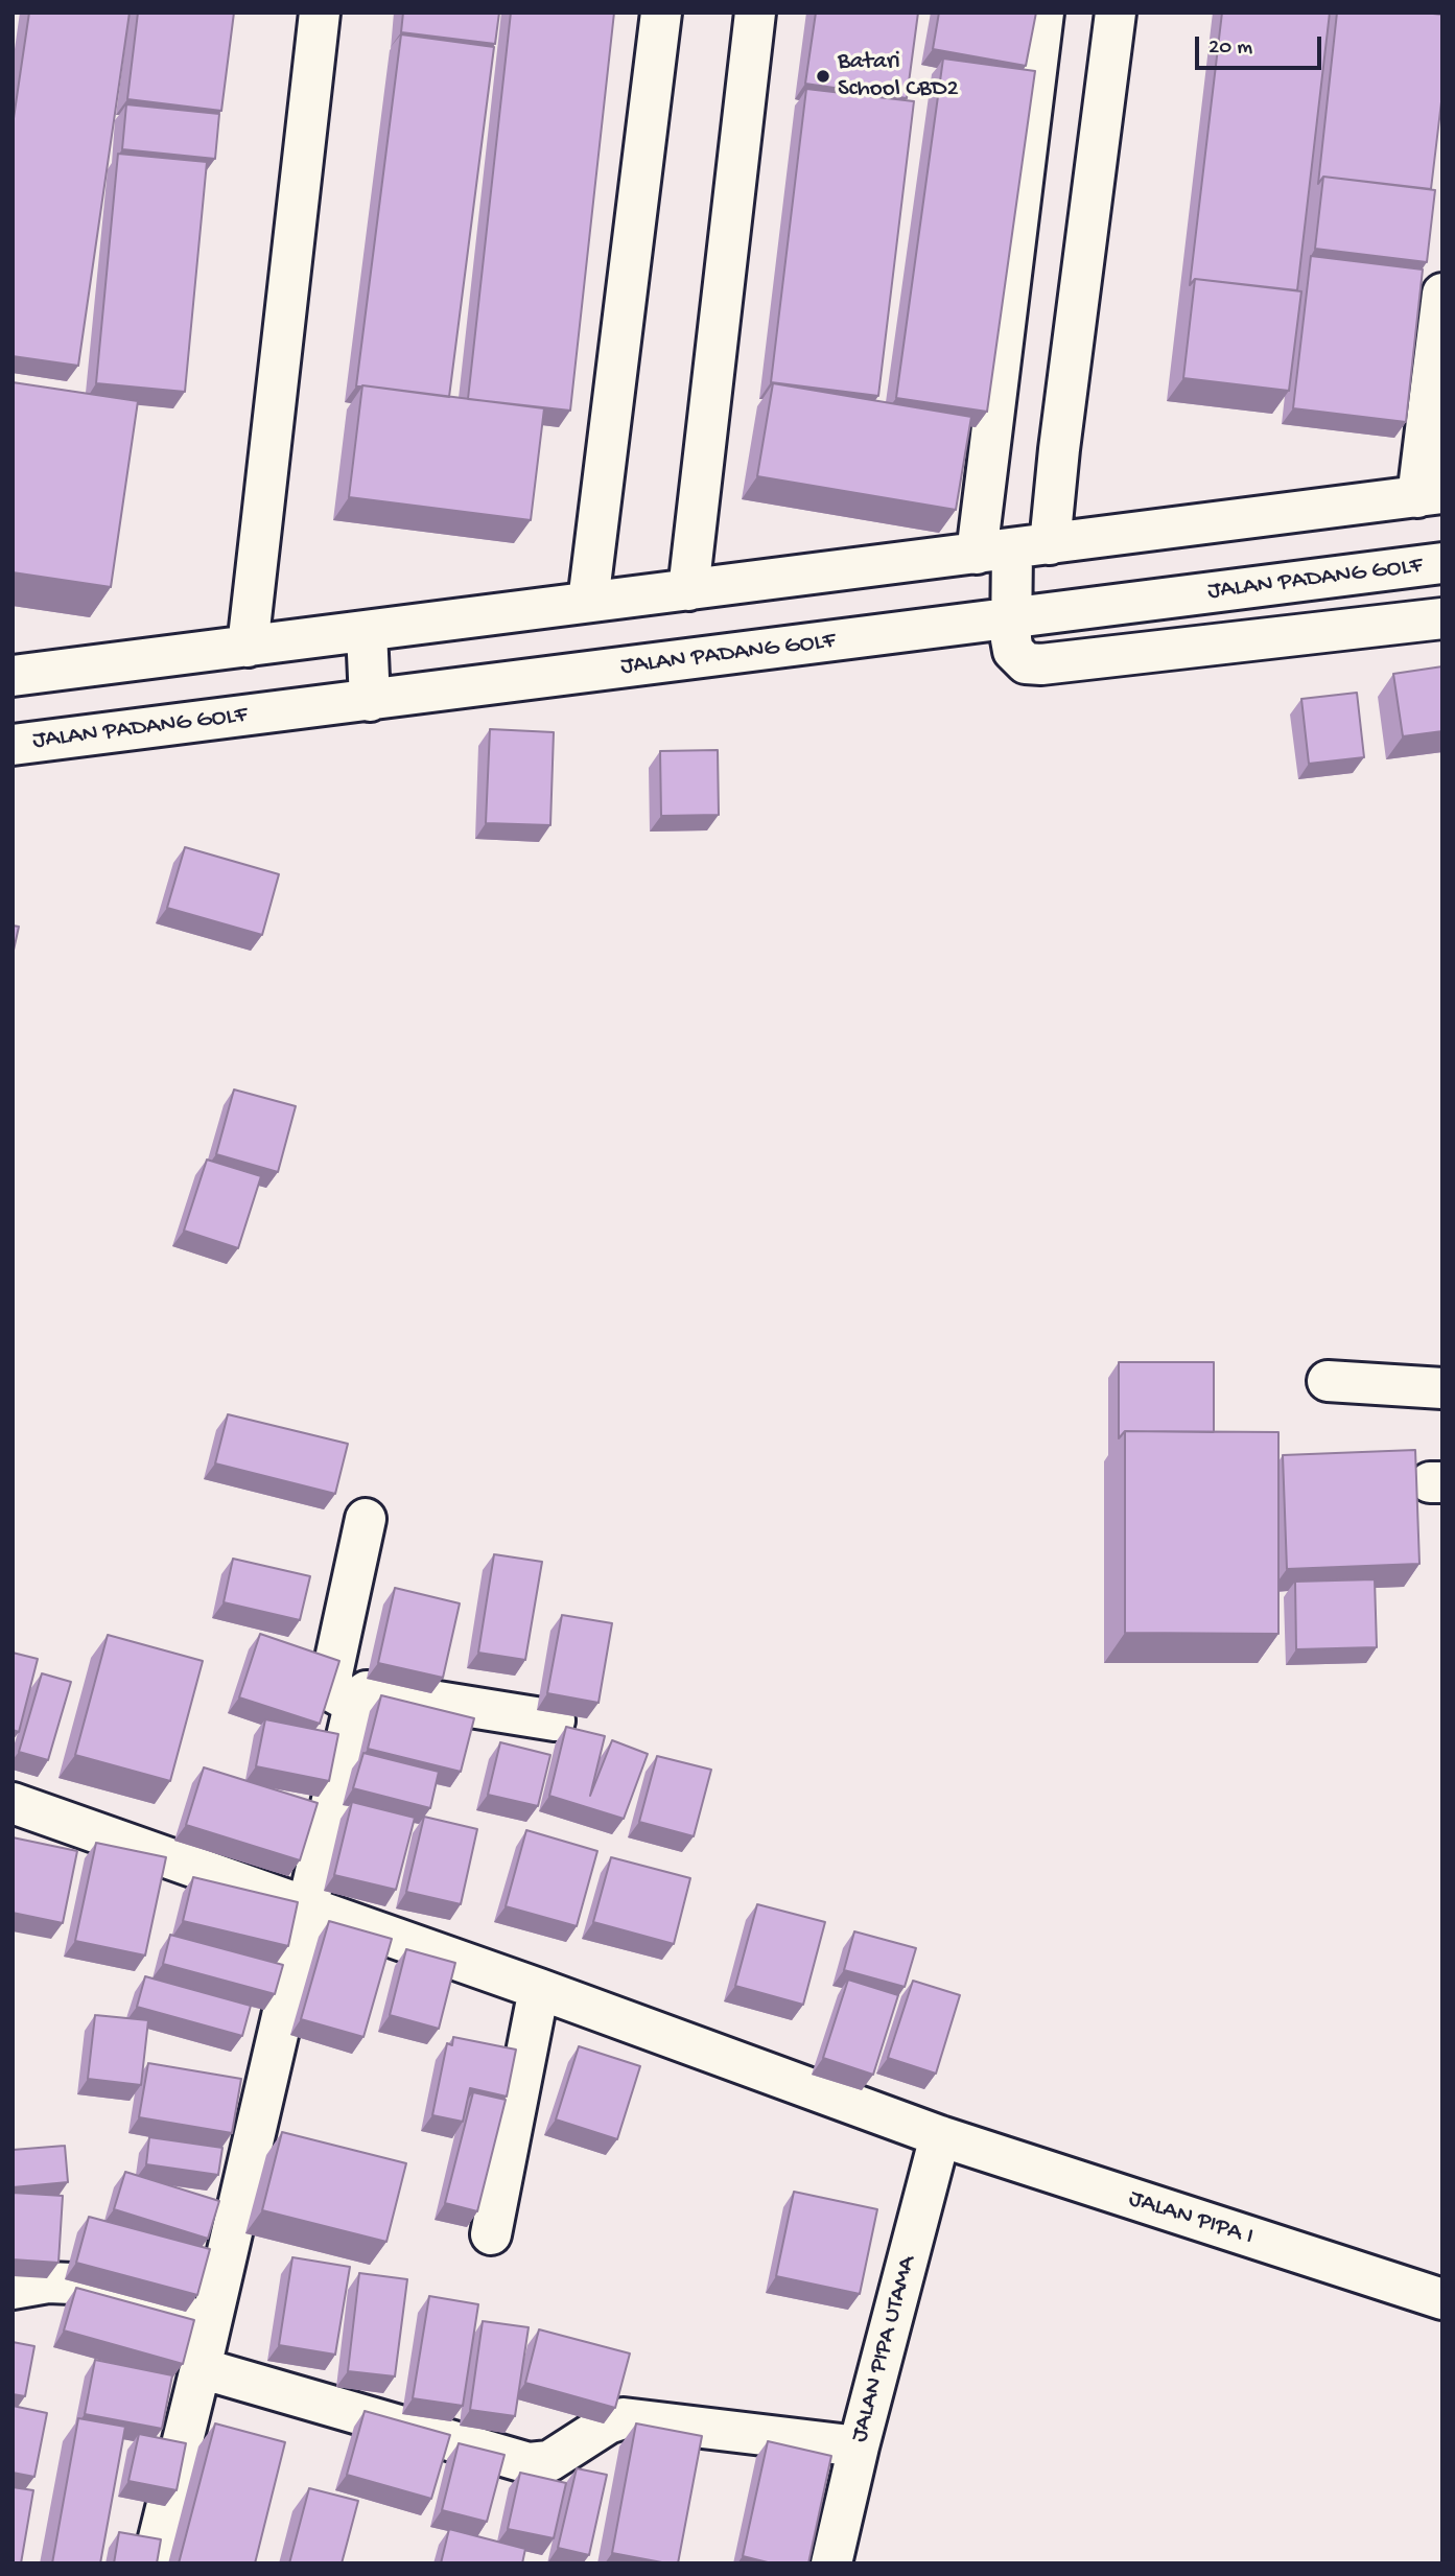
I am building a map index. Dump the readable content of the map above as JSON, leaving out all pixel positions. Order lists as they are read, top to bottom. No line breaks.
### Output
{"streets":{"street":["JALAN PADANG GOLF","JALAN PIPA I","JALAN PIPA UTAMA"]},"crossings":[["JALAN PIPA I","JALAN PIPA UTAMA"]],"places":["Batari School CBD2"],"scale_bar":"20 m"}
